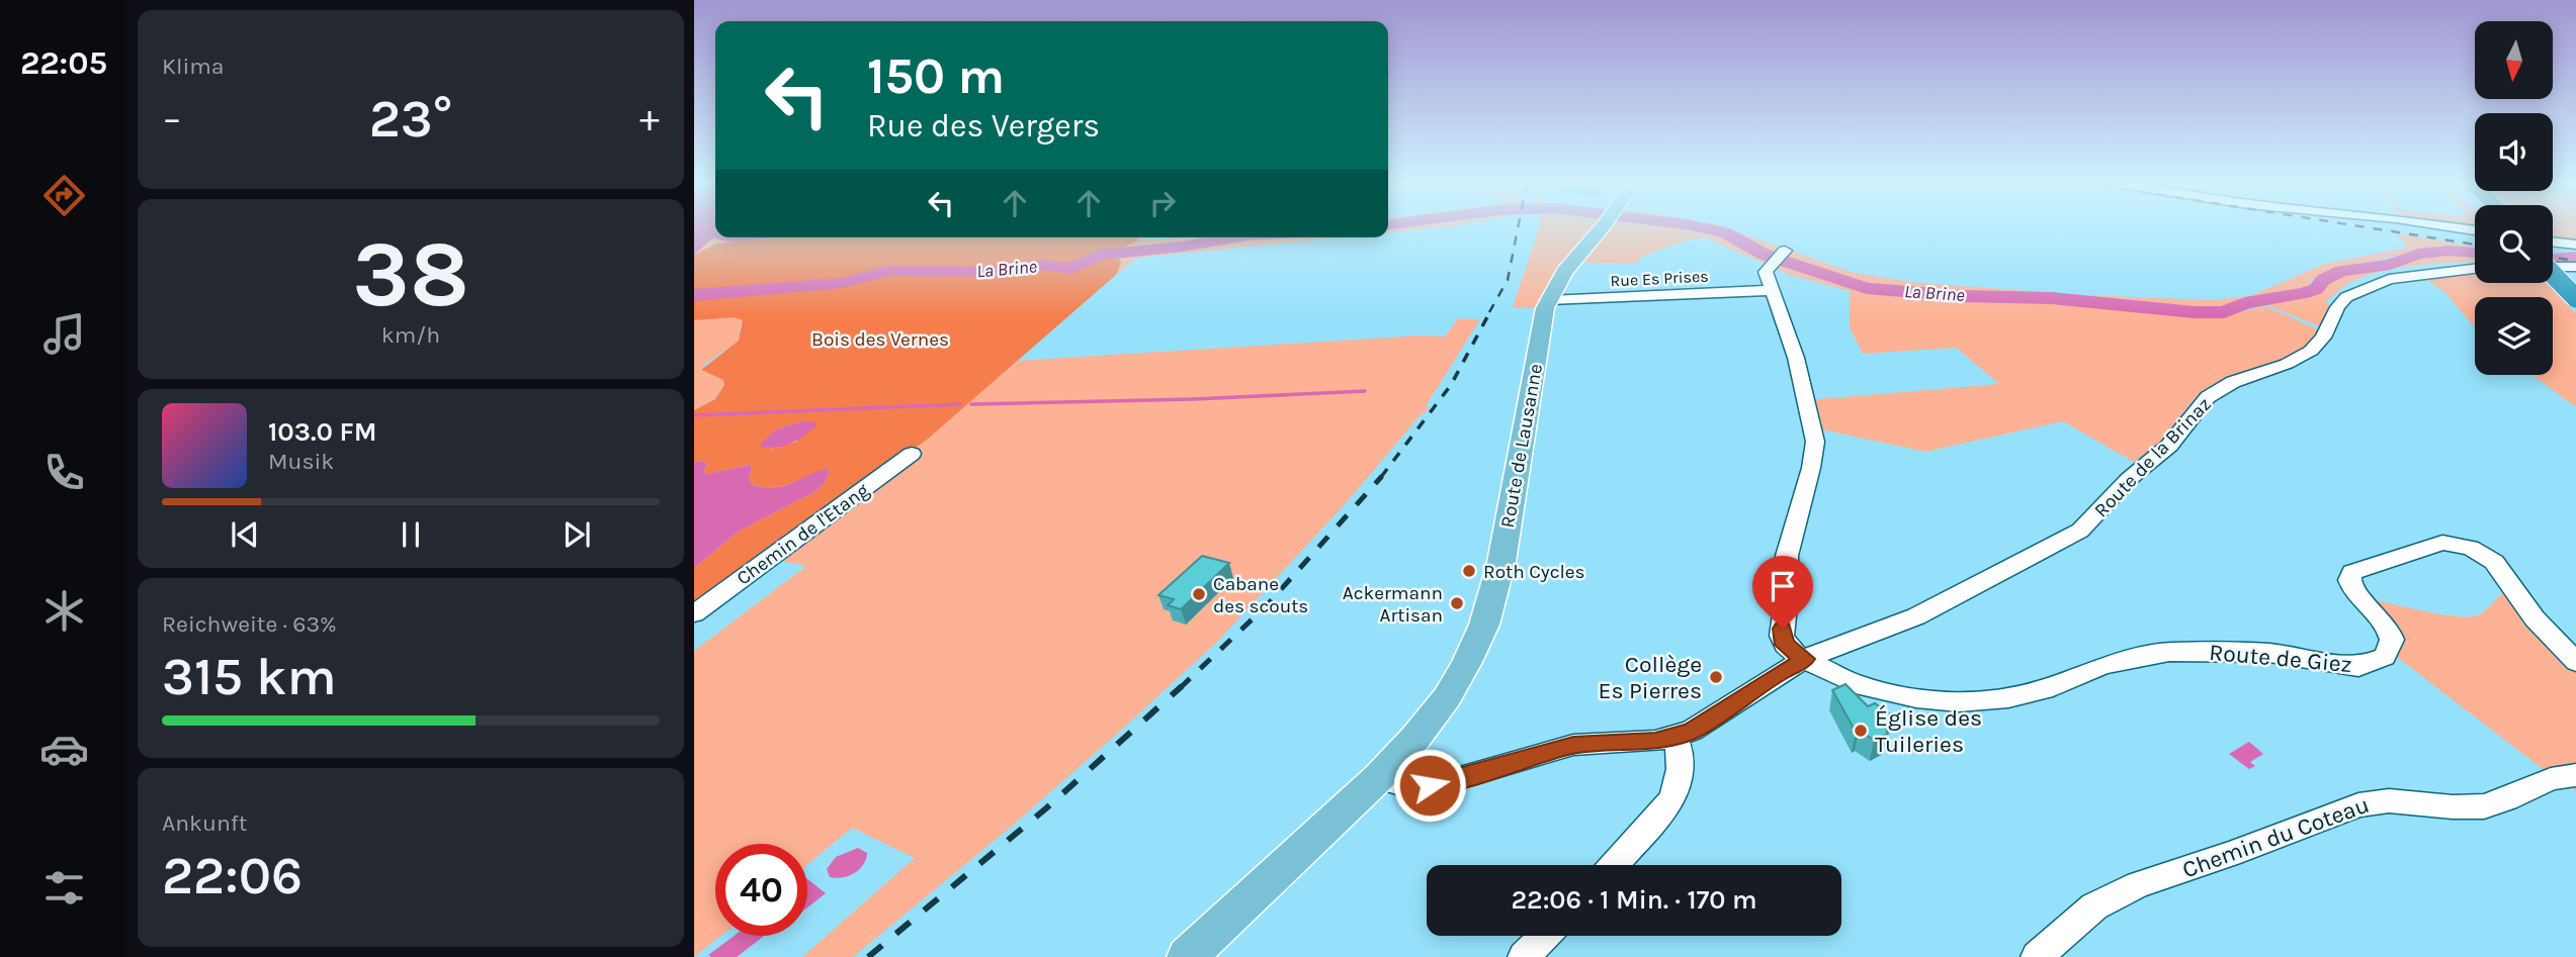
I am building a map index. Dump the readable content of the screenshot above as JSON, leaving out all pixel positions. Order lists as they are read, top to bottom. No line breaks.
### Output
{"streets":{"main road":["Route de Lausanne"],"street":["Rue Es Prises","Route de la Brinaz","Chemin de l'Etang","Route de Giez","Chemin du Coteau"]},"crossings":[["Rue Es Prises","Route de Lausanne"],["Route de Lausanne","Route de la Brinaz"],["Route de la Brinaz","Route de Giez"]],"water":["La Brine"],"parks":["Bois des Vernes"],"places":["Roth Cycles","Cabane des scouts","Ackermann Artisan","Collège Es Pierres","Église des Tuileries"],"north":"bottom","page":{"tabs":"22:05","tile":["Klima",["38","km/h"],["Reichweite · 63%","315 km"],["Ankunft","22:06"]],"turn":["150 m","Rue des Vergers"],"heat":["−","23°","+"],"song":["103.0 FM","Musik"],"limit":"40","trip":"22:06 · 1 Min. · 170 m"}}
